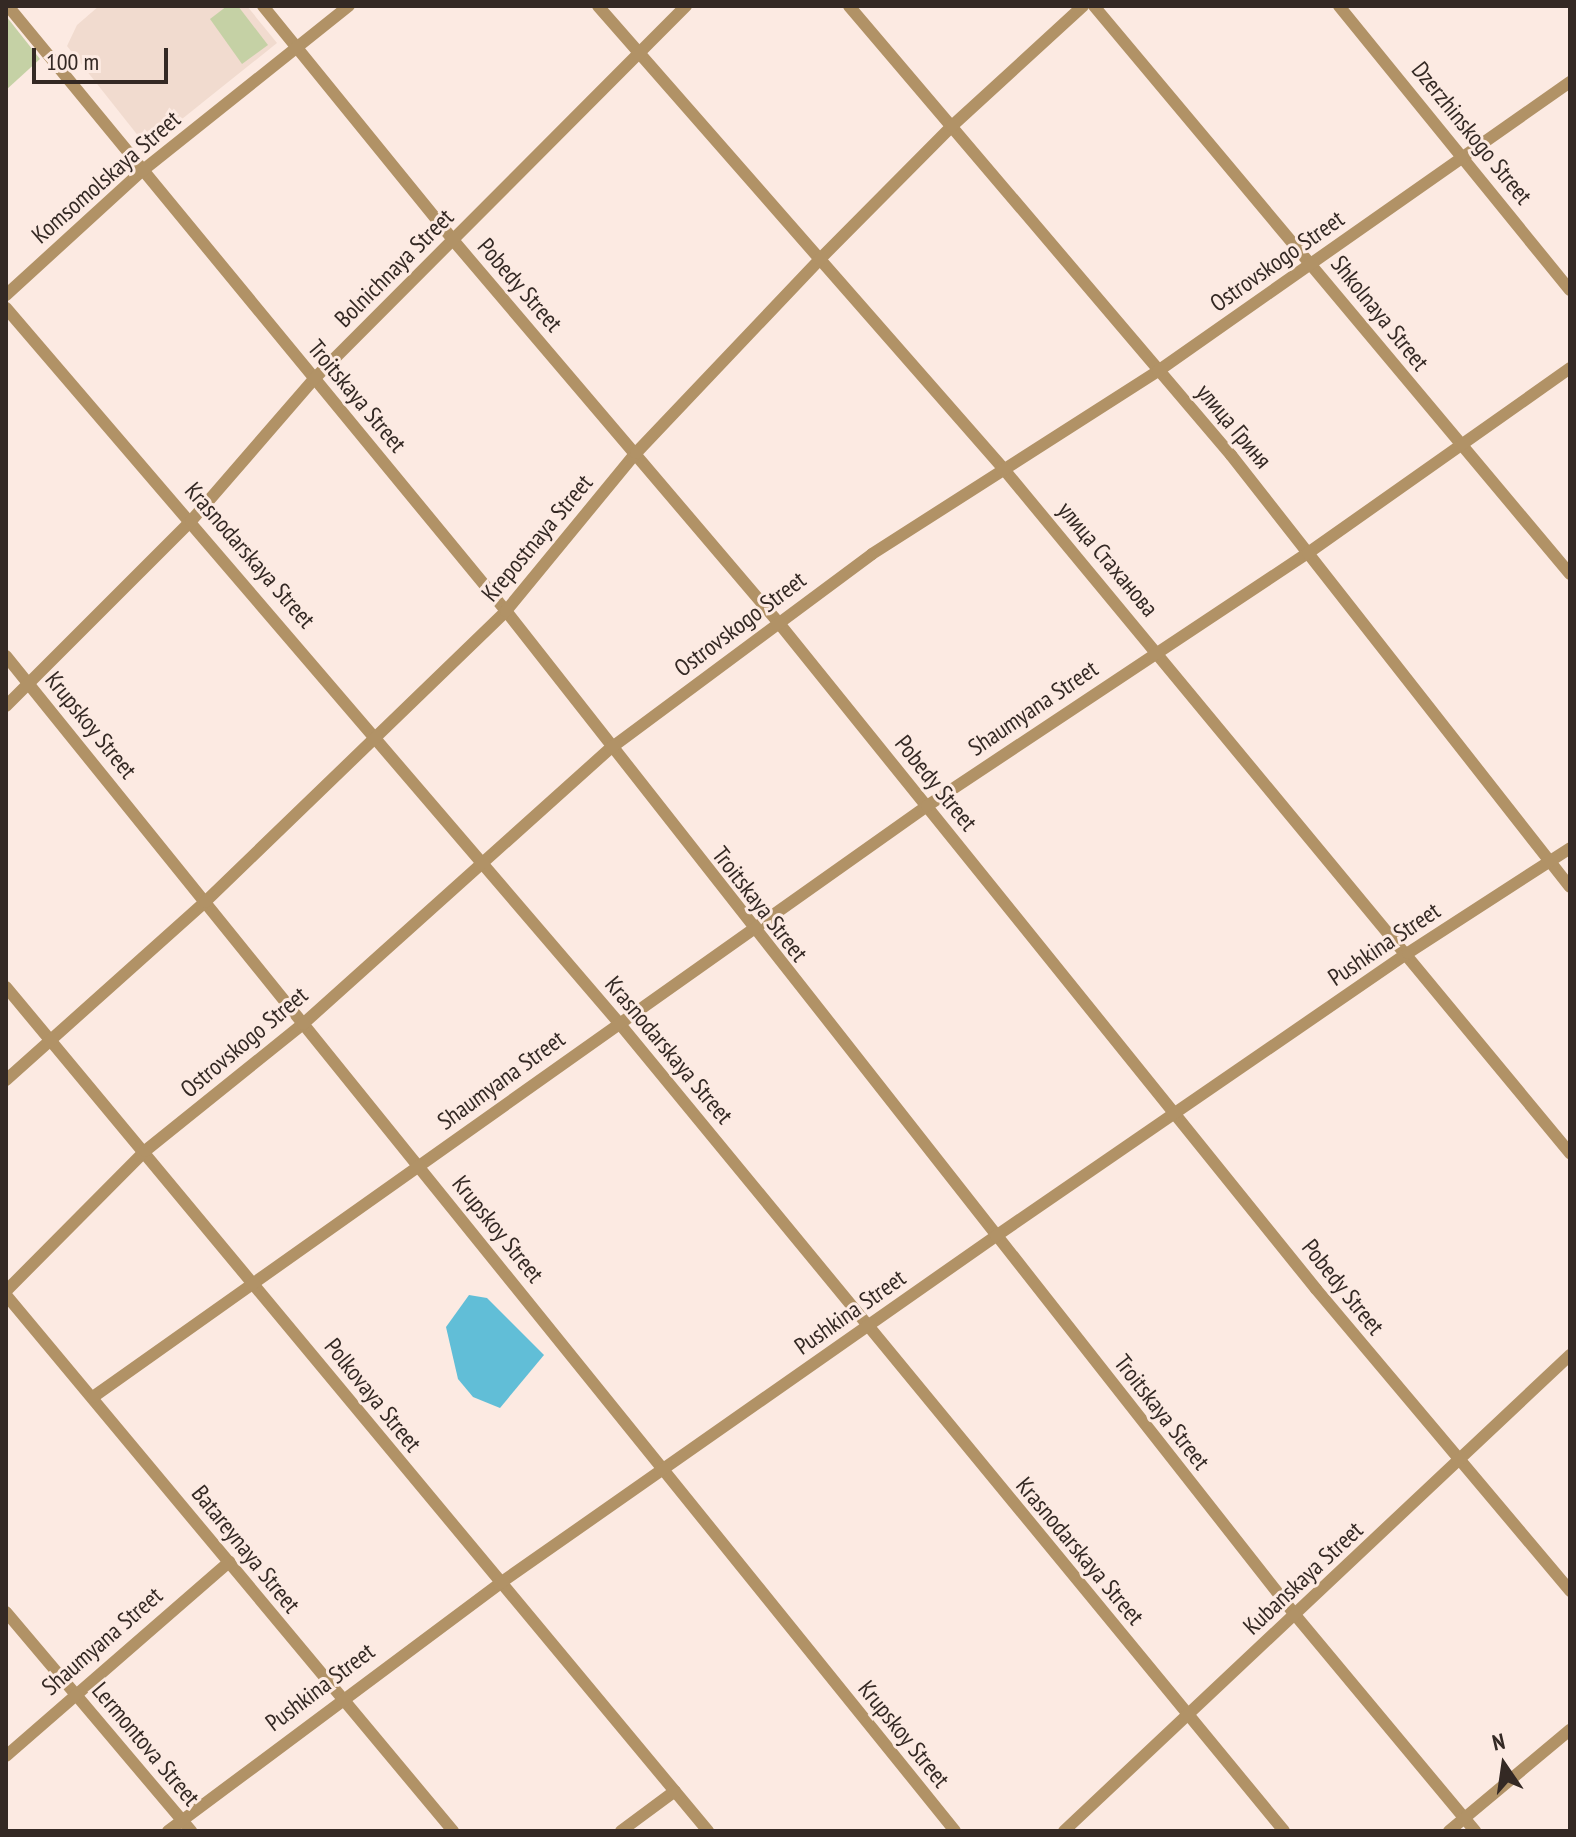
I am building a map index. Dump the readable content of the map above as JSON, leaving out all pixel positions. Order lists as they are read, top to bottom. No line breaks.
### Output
{"streets":{"street":["Dzerzhinskogo Street","Komsomolskaya Street","Ostrovskogo Street","Bolnichnaya Street","Pobedy Street","Shkolnaya Street","Troitskaya Street","улица Гриня","Krepostnaya Street","Krasnodarskaya Street","улица Стаханова","Shaumyana Street","Krupskoy Street","Pushkina Street","Polkovaya Street","Batareynaya Street","Kubanskaya Street","Lermontova Street"]},"crossings":[["Dzerzhinskogo Street","Ostrovskogo Street"],["Komsomolskaya Street","Pobedy Street"],["Komsomolskaya Street","Troitskaya Street"],["Ostrovskogo Street","Pobedy Street"],["Ostrovskogo Street","Shkolnaya Street"],["Ostrovskogo Street","Troitskaya Street"],["Ostrovskogo Street","улица Гриня"],["Ostrovskogo Street","Krasnodarskaya Street"],["Ostrovskogo Street","улица Стаханова"],["Ostrovskogo Street","Krupskoy Street"],["Ostrovskogo Street","Polkovaya Street"],["Ostrovskogo Street","Batareynaya Street"],["Bolnichnaya Street","Pobedy Street"],["Bolnichnaya Street","Troitskaya Street"],["Bolnichnaya Street","Krasnodarskaya Street"],["Bolnichnaya Street","улица Стаханова"],["Bolnichnaya Street","Krupskoy Street"],["Pobedy Street","Krepostnaya Street"],["Pobedy Street","Shaumyana Street"],["Pobedy Street","Pushkina Street"],["Pobedy Street","Kubanskaya Street"],["Shkolnaya Street","Shaumyana Street"],["Troitskaya Street","Krepostnaya Street"],["Troitskaya Street","Shaumyana Street"],["Troitskaya Street","Pushkina Street"],["Troitskaya Street","Kubanskaya Street"],["улица Гриня","Krepostnaya Street"],["улица Гриня","Shaumyana Street"],["улица Гриня","Pushkina Street"],["Krepostnaya Street","Krasnodarskaya Street"],["Krepostnaya Street","улица Стаханова"],["Krepostnaya Street","Krupskoy Street"],["Krepostnaya Street","Polkovaya Street"],["Krasnodarskaya Street","Shaumyana Street"],["Krasnodarskaya Street","Pushkina Street"],["Krasnodarskaya Street","Kubanskaya Street"],["улица Стаханова","Shaumyana Street"],["улица Стаханова","Pushkina Street"],["Shaumyana Street","Krupskoy Street"],["Shaumyana Street","Polkovaya Street"],["Shaumyana Street","Batareynaya Street"],["Shaumyana Street","Lermontova Street"],["Krupskoy Street","Pushkina Street"],["Pushkina Street","Polkovaya Street"],["Pushkina Street","Batareynaya Street"],["Pushkina Street","Lermontova Street"]],"scale_bar":"100 m","north":"top"}
